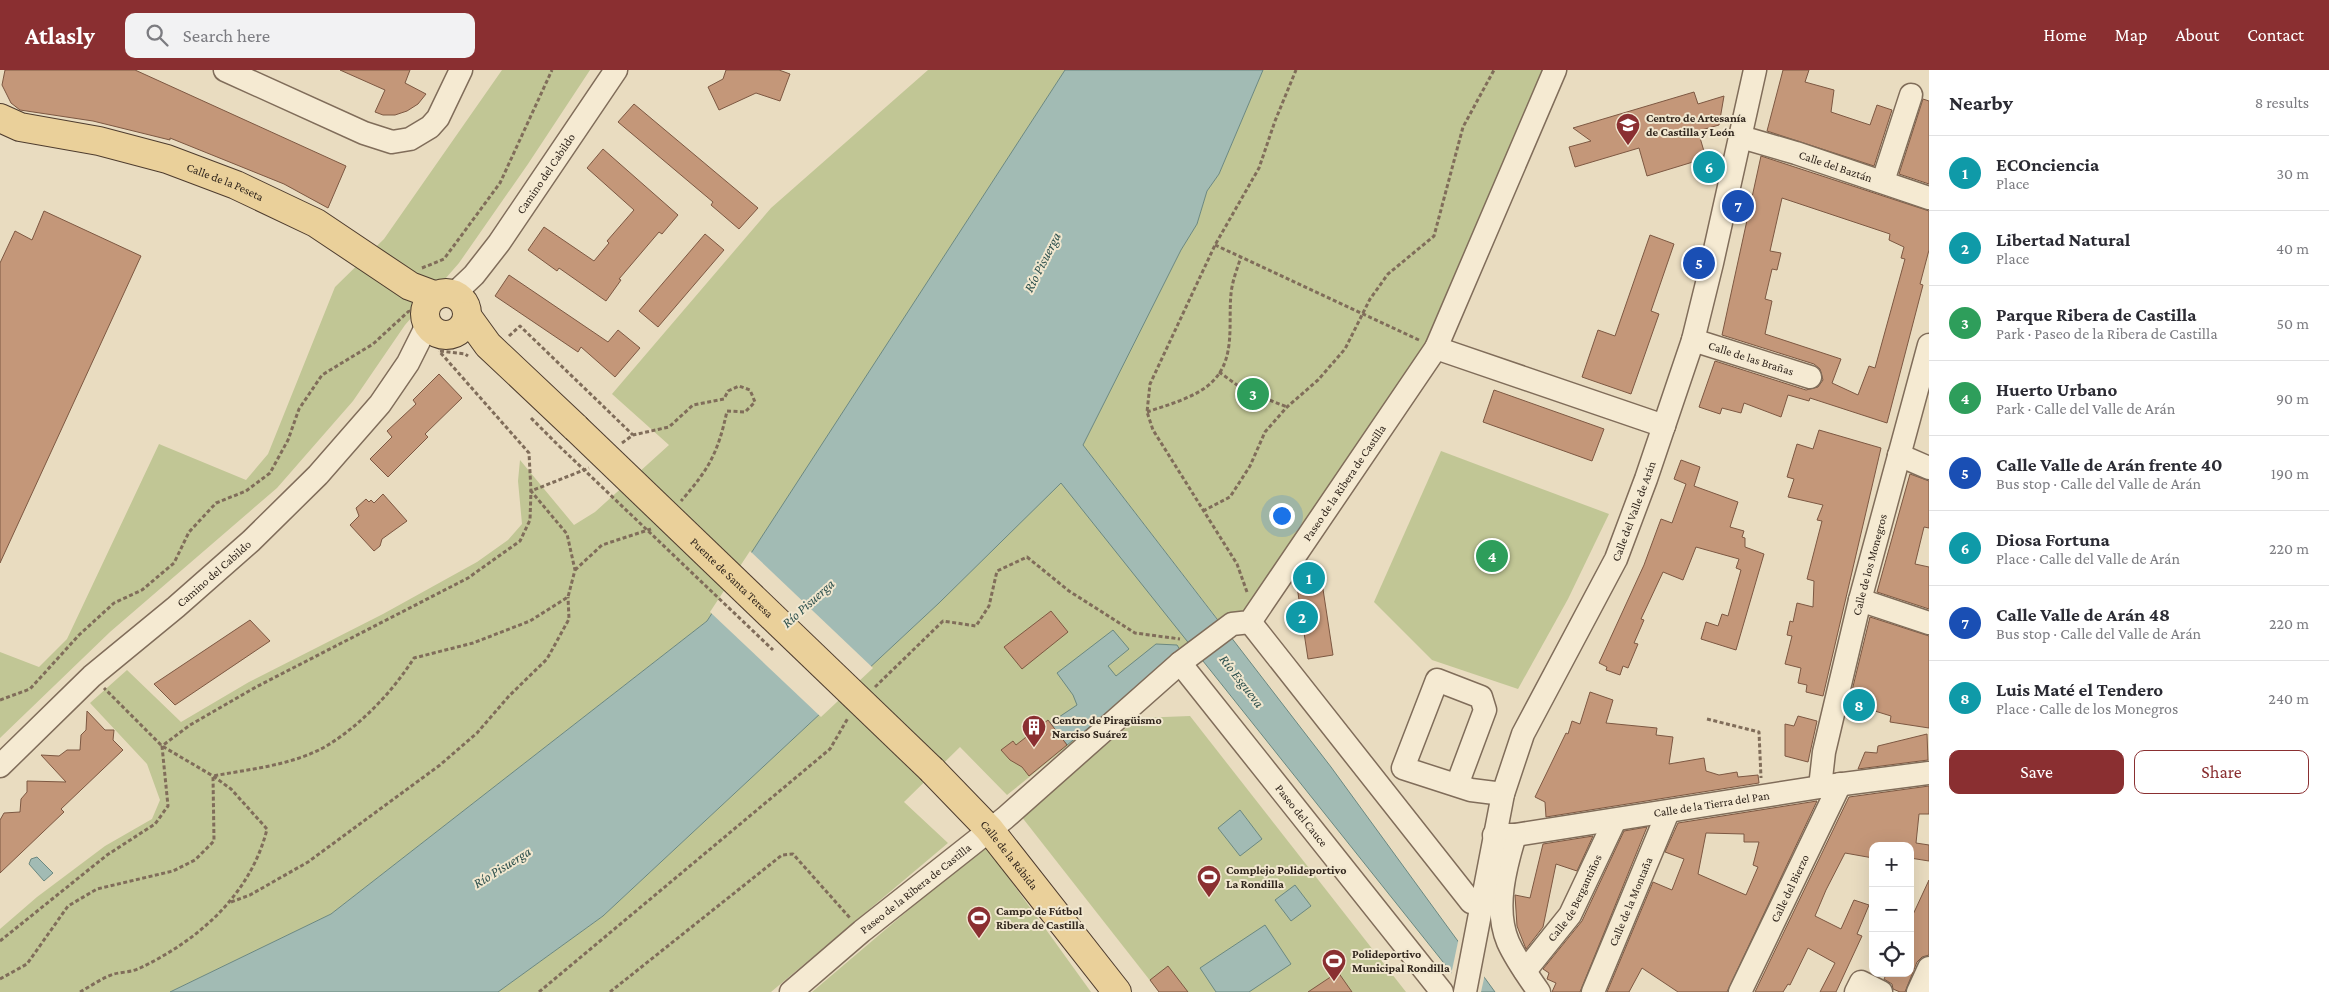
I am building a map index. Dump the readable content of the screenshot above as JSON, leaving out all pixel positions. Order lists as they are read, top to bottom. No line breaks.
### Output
{"streets":{"main road":["Calle de la Peseta","Puente de Santa Teresa","Calle de la Rábida"],"street":["Calle del Baztán","Camino del Cabildo","Calle de las Brañas","Paseo de la Ribera de Castilla","Calle del Valle de Arán","Calle de los Monegros","Calle de la Tierra del Pan","Paseo del Cauce","Calle del Bierzo","Calle de Bergantiños","Calle de la Montaña"]},"crossings":[["Calle del Baztán","Calle del Valle de Arán"],["Camino del Cabildo","Calle de la Peseta"],["Calle de la Peseta","Puente de Santa Teresa"],["Calle de las Brañas","Calle del Valle de Arán"],["Paseo de la Ribera de Castilla","Paseo del Cauce"],["Paseo de la Ribera de Castilla","Calle de la Rábida"],["Calle del Valle de Arán","Calle de la Tierra del Pan"],["Calle del Valle de Arán","Calle de Bergantiños"],["Calle de los Monegros","Calle de la Tierra del Pan"],["Calle de los Monegros","Calle del Bierzo"],["Puente de Santa Teresa","Calle de la Rábida"],["Calle de la Tierra del Pan","Calle del Bierzo"],["Calle de la Tierra del Pan","Calle de Bergantiños"],["Calle de la Tierra del Pan","Calle de la Montaña"]],"water":["Río Pisuerga","Río Esgueva"],"places":{"school or university":["Centro de Artesanía de Castilla y León"],"building":["Centro de Piragüismo Narciso Suárez"],"sports":["Complejo Polideportivo La Rondilla","Campo de Fútbol Ribera de Castilla","Polideportivo Municipal Rondilla"]},"page":{"header":"Atlasly","search":"Search here","nav":["Home","Map","About","Contact"],"heading":["Nearby","8 results"],"list":[{"mark":"1","name":"ECOnciencia","note":"Place","value":"30 m"},{"mark":"2","name":"Libertad Natural","note":"Place","value":"40 m"},{"mark":"3","name":"Parque Ribera de Castilla","note":"Park · Paseo de la Ribera de Castilla","value":"50 m"},{"mark":"4","name":"Huerto Urbano","note":"Park · Calle del Valle de Arán","value":"90 m"},{"mark":"5","name":"Calle Valle de Arán frente 40","note":"Bus stop · Calle del Valle de Arán","value":"190 m"},{"mark":"6","name":"Diosa Fortuna","note":"Place · Calle del Valle de Arán","value":"220 m"},{"mark":"7","name":"Calle Valle de Arán 48","note":"Bus stop · Calle del Valle de Arán","value":"220 m"},{"mark":"8","name":"Luis Maté el Tendero","note":"Place · Calle de los Monegros","value":"240 m"}],"pins":["6","7","5","3","4","1","2","8"],"buttons":["Save","Share"],"map_buttons":["+","−"]}}
